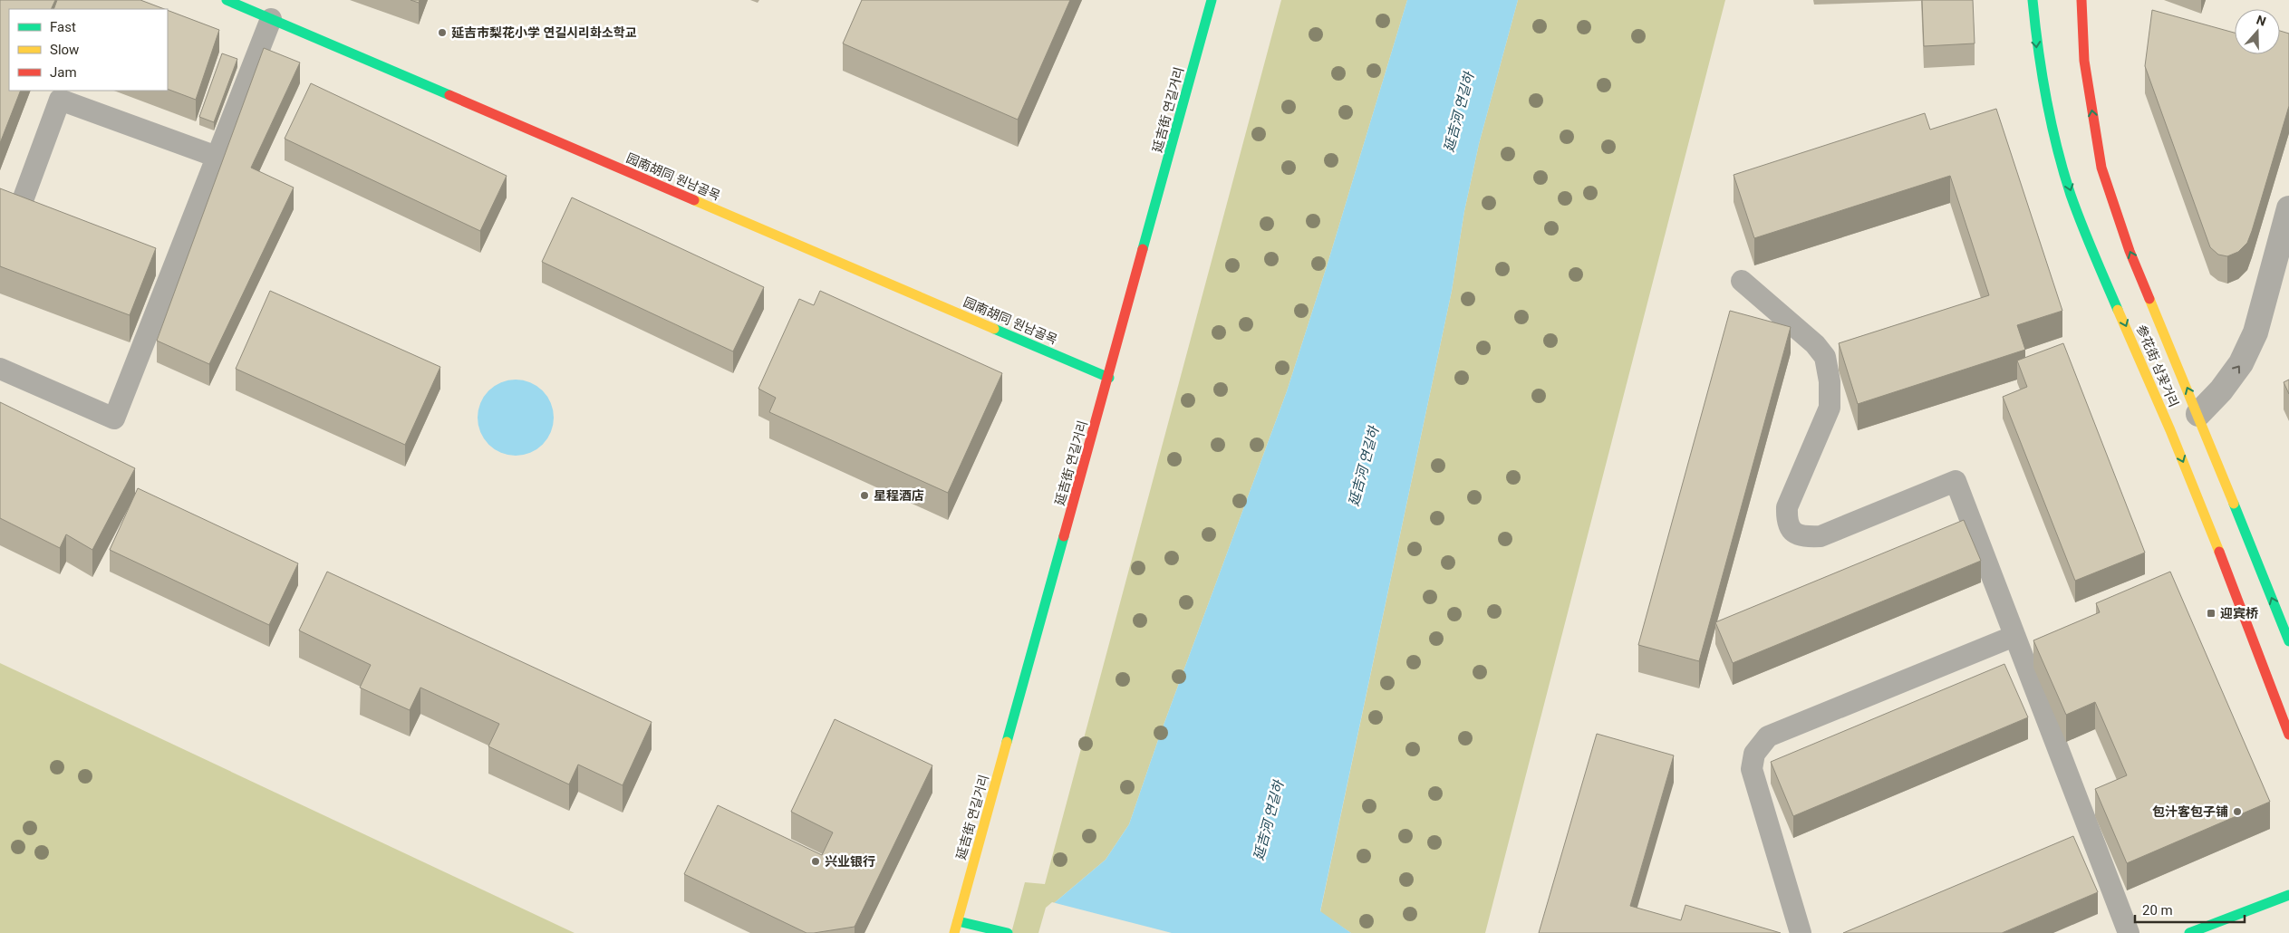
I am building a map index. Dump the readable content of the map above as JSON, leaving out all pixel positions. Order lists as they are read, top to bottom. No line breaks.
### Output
{"streets":{"street":["延吉街 연길거리","园南胡同 원남골목","参花街 삼꽃거리"]},"crossings":[["延吉街 연길거리","园南胡同 원남골목"]],"water":["延吉河 연길하"],"places":{"other":["延吉市梨花小学 연길시리화소학교","星程酒店","包汁客包子铺","兴业银行"],"transit":["迎宾桥"]},"legend":["Fast","Slow","Jam"],"scale_bar":"20 m","north":"top"}
